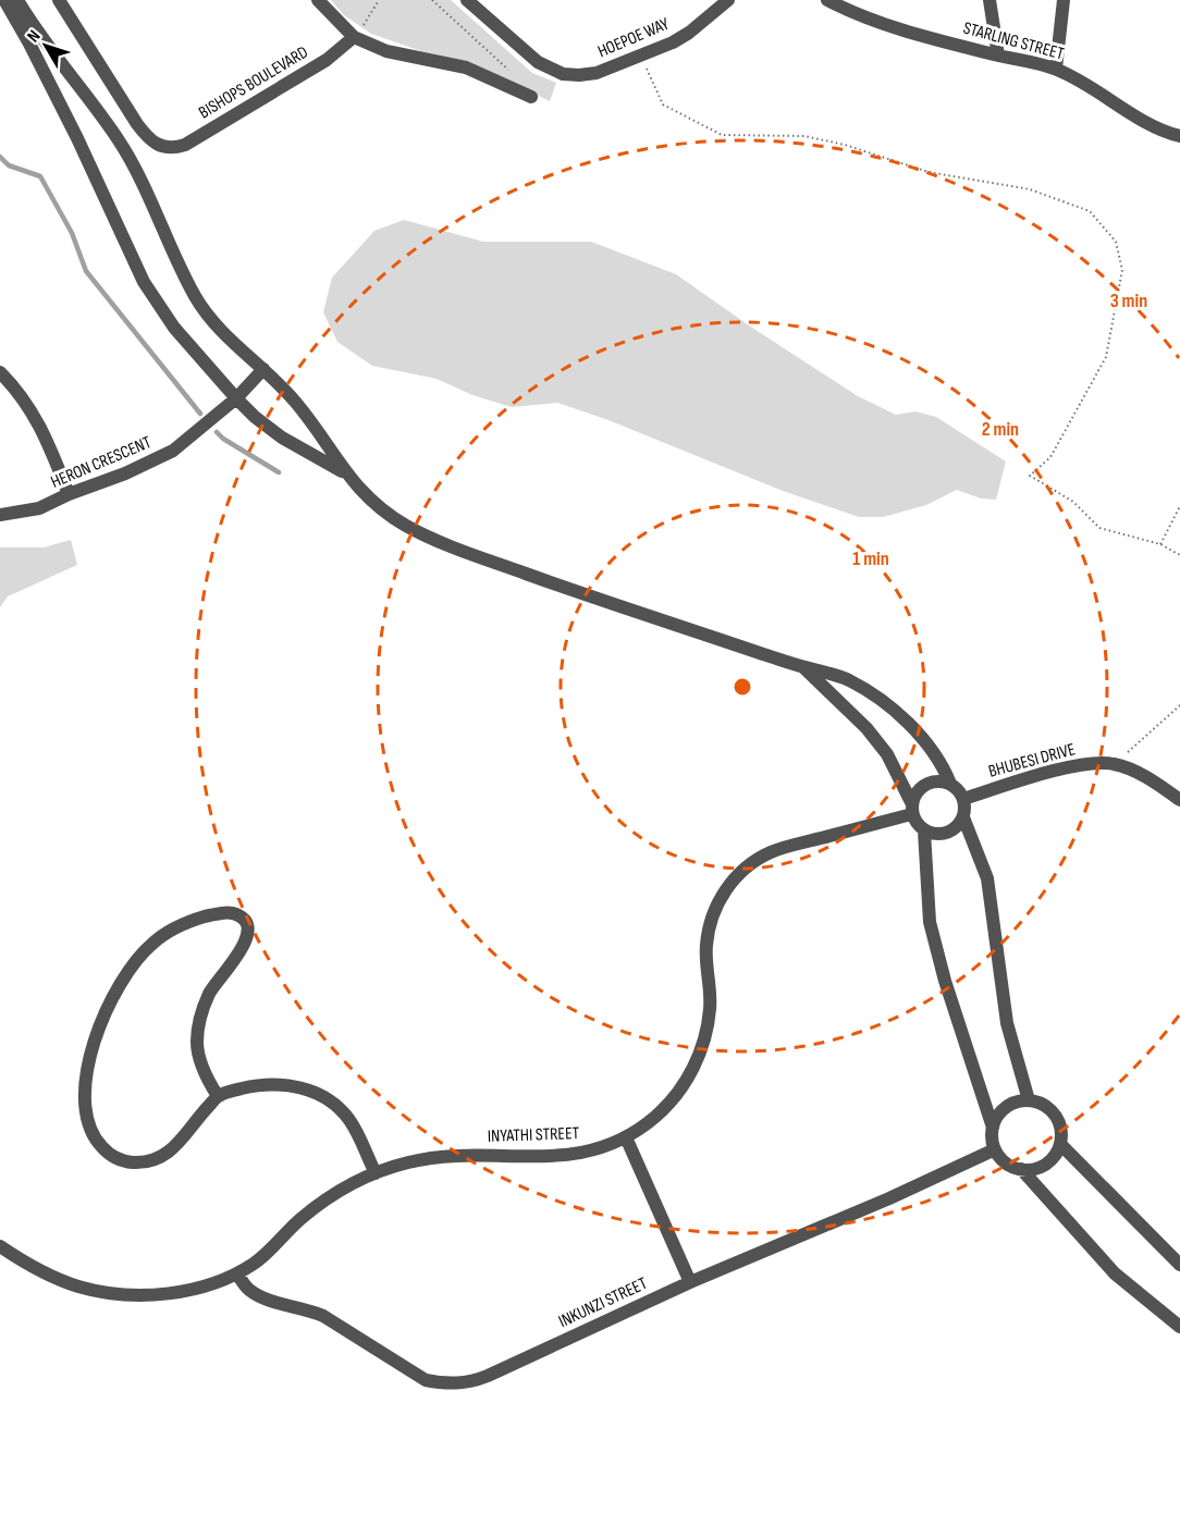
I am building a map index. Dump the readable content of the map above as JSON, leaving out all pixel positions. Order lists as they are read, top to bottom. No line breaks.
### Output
{"streets":{"street":["HOEPOE WAY","STARLING STREET","BISHOPS BOULEVARD","HERON CRESCENT","BHUBESI DRIVE","INYATHI STREET","INKUNZI STREET"]},"crossings":[["BHUBESI DRIVE","INYATHI STREET"],["INYATHI STREET","INKUNZI STREET"]],"north":"top left","rings":["3 min","2 min","1 min"]}
